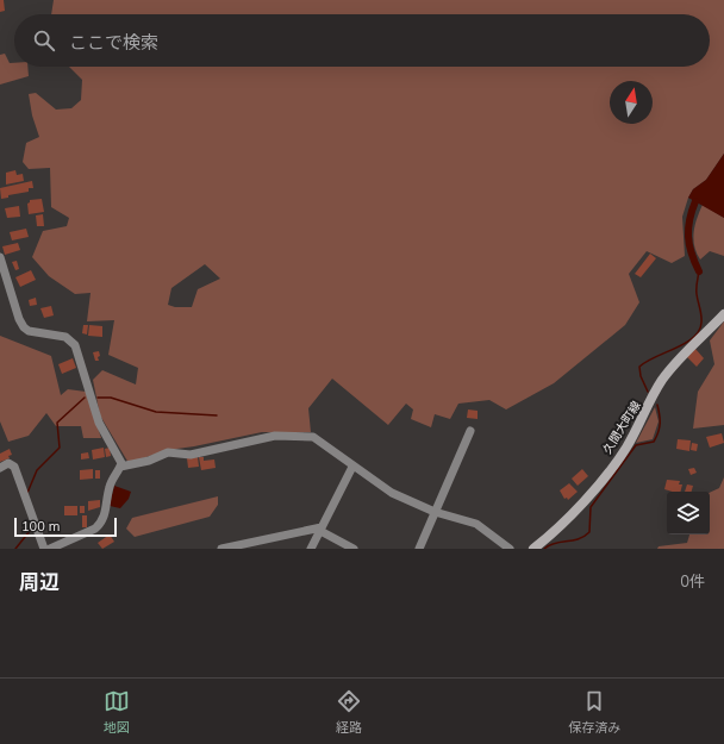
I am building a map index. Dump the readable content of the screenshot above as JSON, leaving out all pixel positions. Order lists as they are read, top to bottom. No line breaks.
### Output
{"streets":{"main road":["久間大町線"]},"scale_bar":"100 m","north":"top","page":{"search":"ここで検索","scale":"100 m","heading":["周辺","0件"],"nav":["地図","経路","保存済み"]}}
